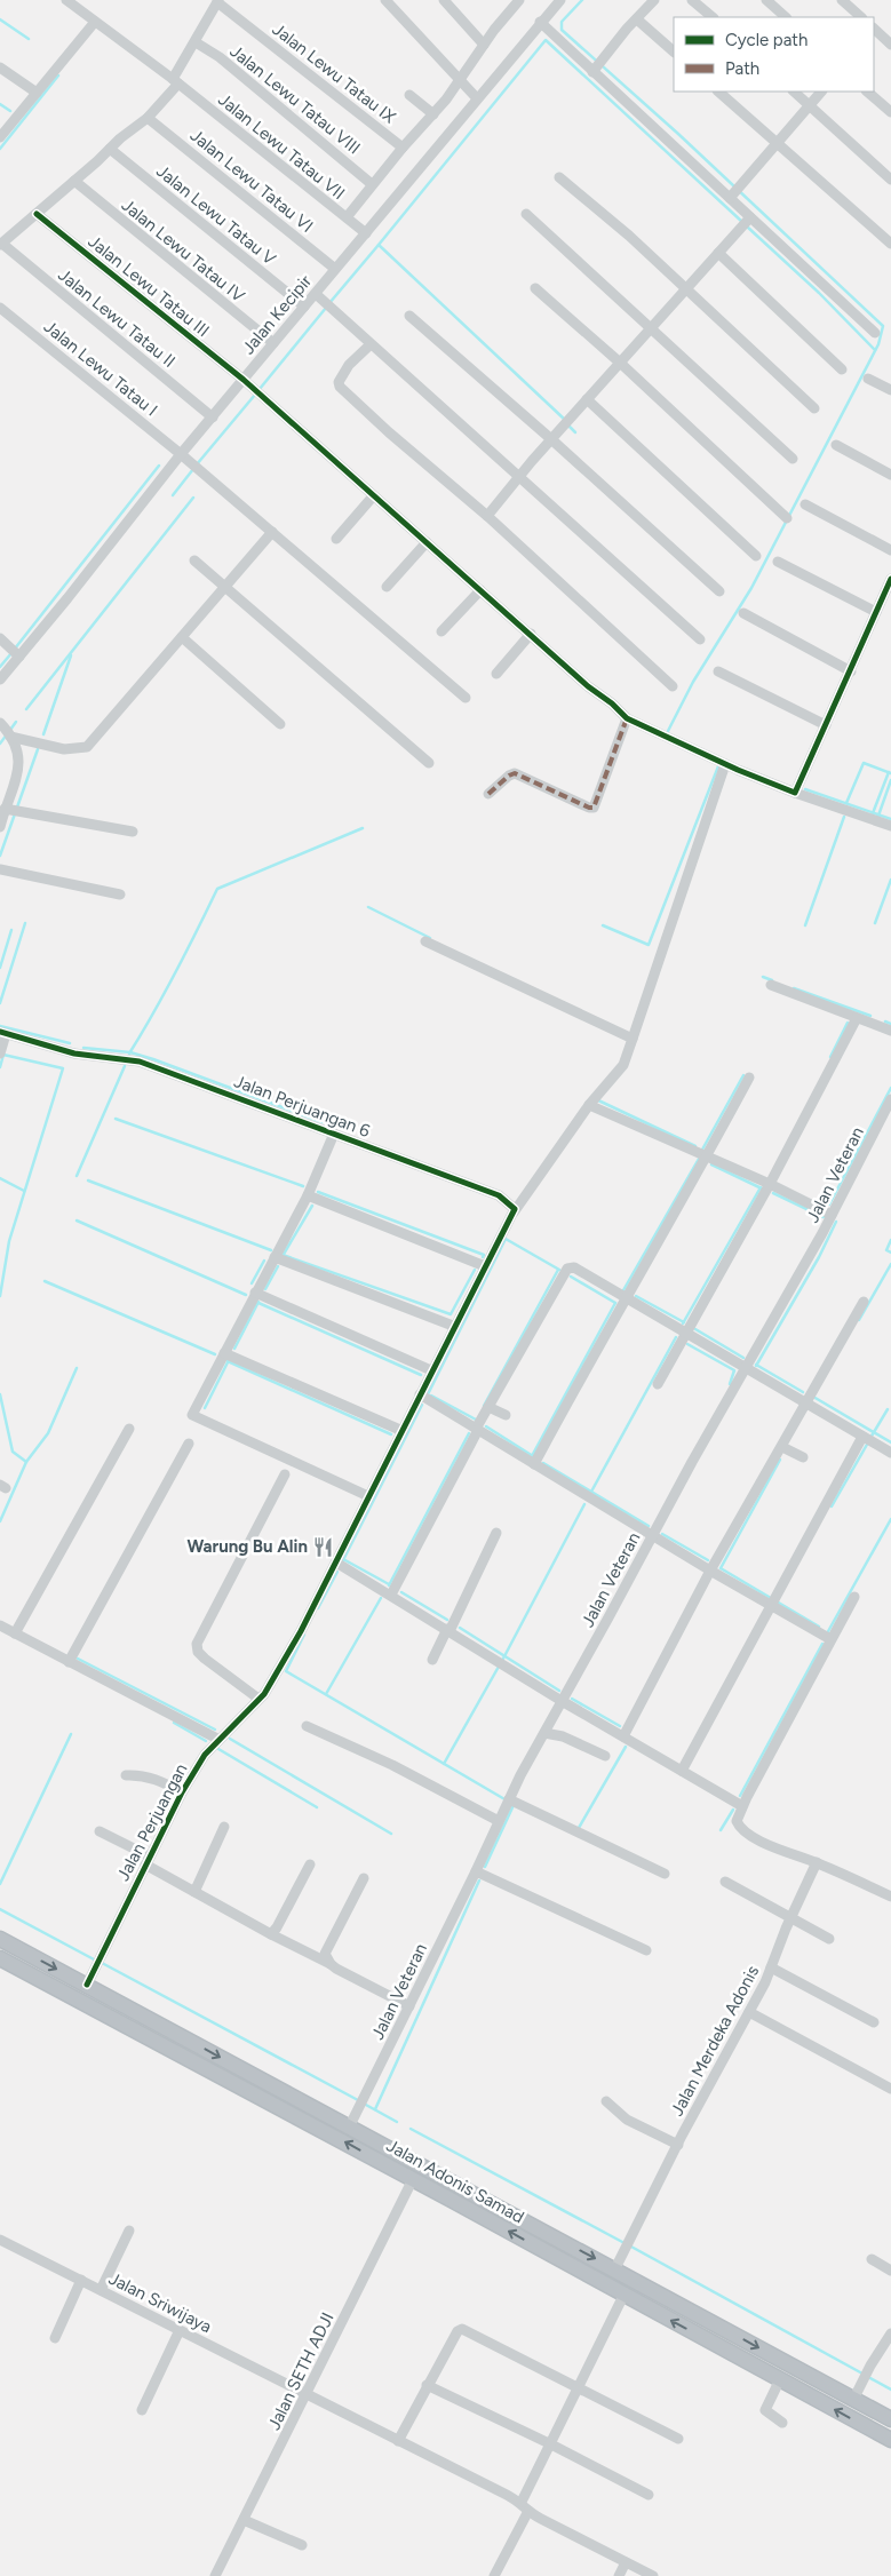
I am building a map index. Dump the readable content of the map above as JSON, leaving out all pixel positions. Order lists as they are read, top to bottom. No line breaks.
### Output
{"streets":{"highway":["Jalan Adonis Samad"],"street":["Jalan Lewu Tatau IX","Jalan Lewu Tatau VIII","Jalan Lewu Tatau VII","Jalan Lewu Tatau VI","Jalan Lewu Tatau V","Jalan Lewu Tatau IV","Jalan Lewu Tatau III","Jalan Kecipir","Jalan Lewu Tatau II","Jalan Lewu Tatau I","Jalan Perjuangan 6","Jalan Veteran","Jalan Perjuangan","Jalan Merdeka Adonis","Jalan Sriwijaya","Jalan SETH ADJI"]},"crossings":[["Jalan Lewu Tatau VII","Jalan Kecipir"],["Jalan Lewu Tatau VI","Jalan Kecipir"],["Jalan Lewu Tatau V","Jalan Kecipir"],["Jalan Lewu Tatau IV","Jalan Kecipir"],["Jalan Lewu Tatau III","Jalan Kecipir"],["Jalan Lewu Tatau III","Jalan Perjuangan"],["Jalan Kecipir","Jalan Lewu Tatau II"],["Jalan Kecipir","Jalan Lewu Tatau I"],["Jalan Perjuangan 6","Jalan Perjuangan"],["Jalan Adonis Samad","Jalan SETH ADJI"],["Jalan Sriwijaya","Jalan SETH ADJI"]],"places":{"restaurant":["Warung Bu Alin"]},"legend":["Cycle path","Path"]}
